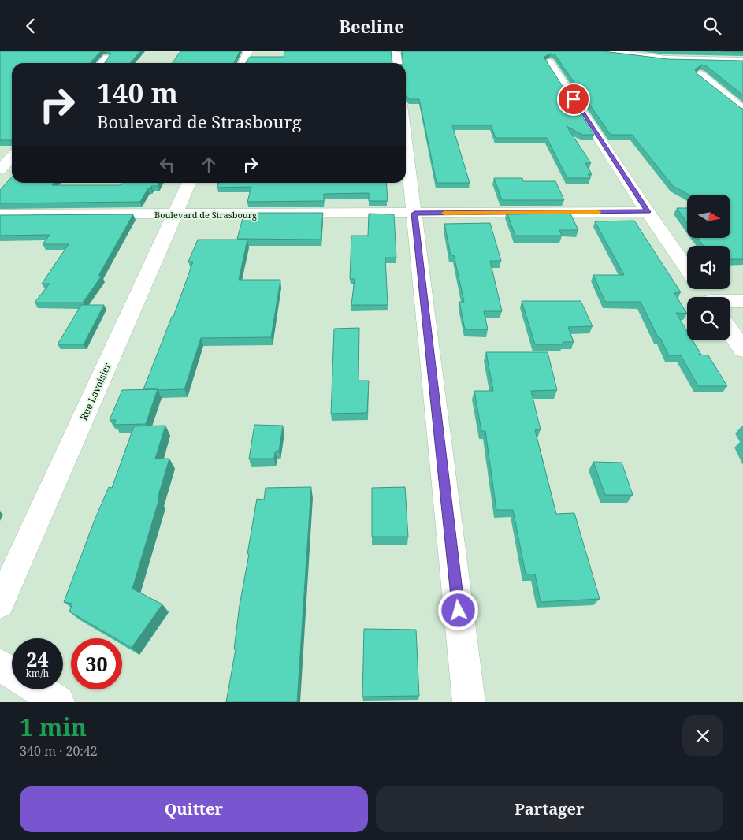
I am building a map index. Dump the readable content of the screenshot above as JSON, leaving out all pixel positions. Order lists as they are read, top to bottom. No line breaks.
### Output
{"streets":{"street":["Boulevard de Strasbourg","Rue Lavoisier"]},"crossings":[["Boulevard de Strasbourg","Rue Lavoisier"]],"north":"right","page":{"header":"Beeline","turn":["140 m","Boulevard de Strasbourg"],"speed":"24 km/h","limit":"30","heading":["1 min","340 m · 20:42"],"buttons":["Quitter","Partager"]}}
